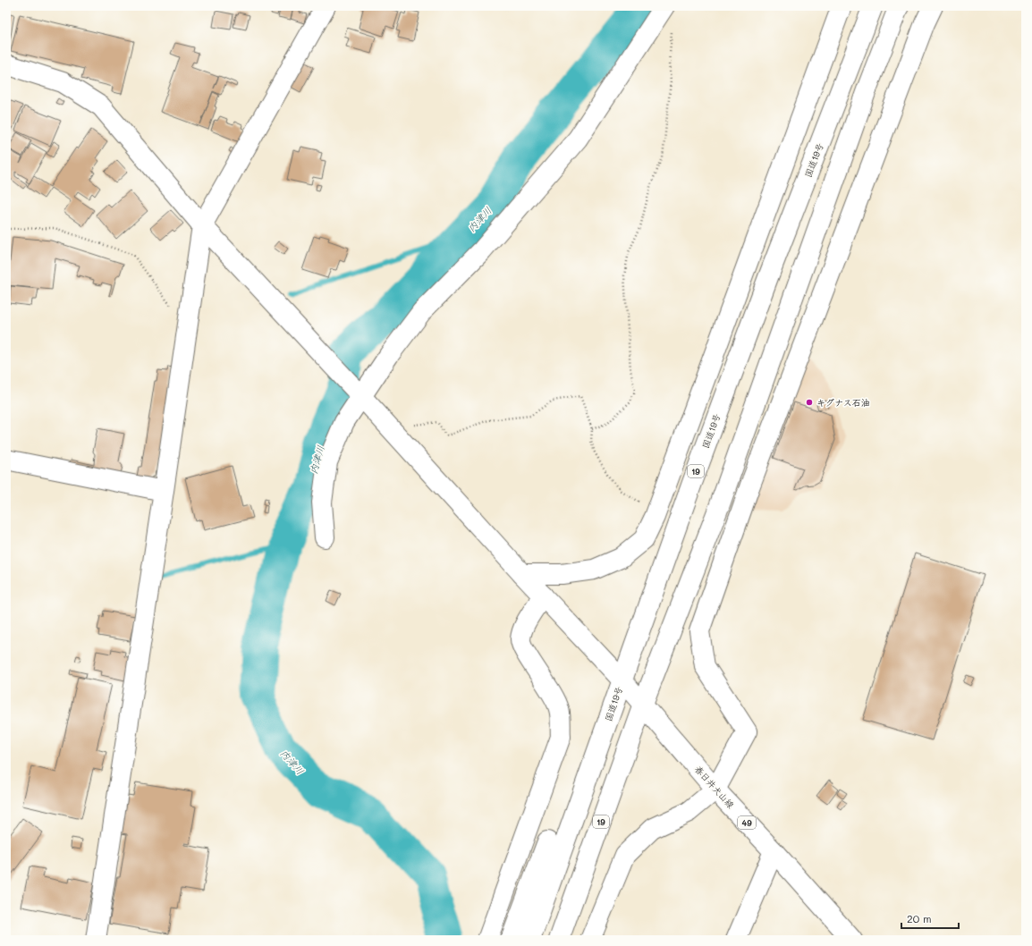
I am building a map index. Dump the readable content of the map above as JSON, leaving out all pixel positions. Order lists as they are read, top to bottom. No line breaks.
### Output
{"streets":{"main road":["国道19号","19","春日井犬山線","49"]},"crossings":[["国道19号","春日井犬山線"],["19","春日井犬山線"]],"water":["内津川"],"places":["キグナス石油"],"scale_bar":"20 m"}
